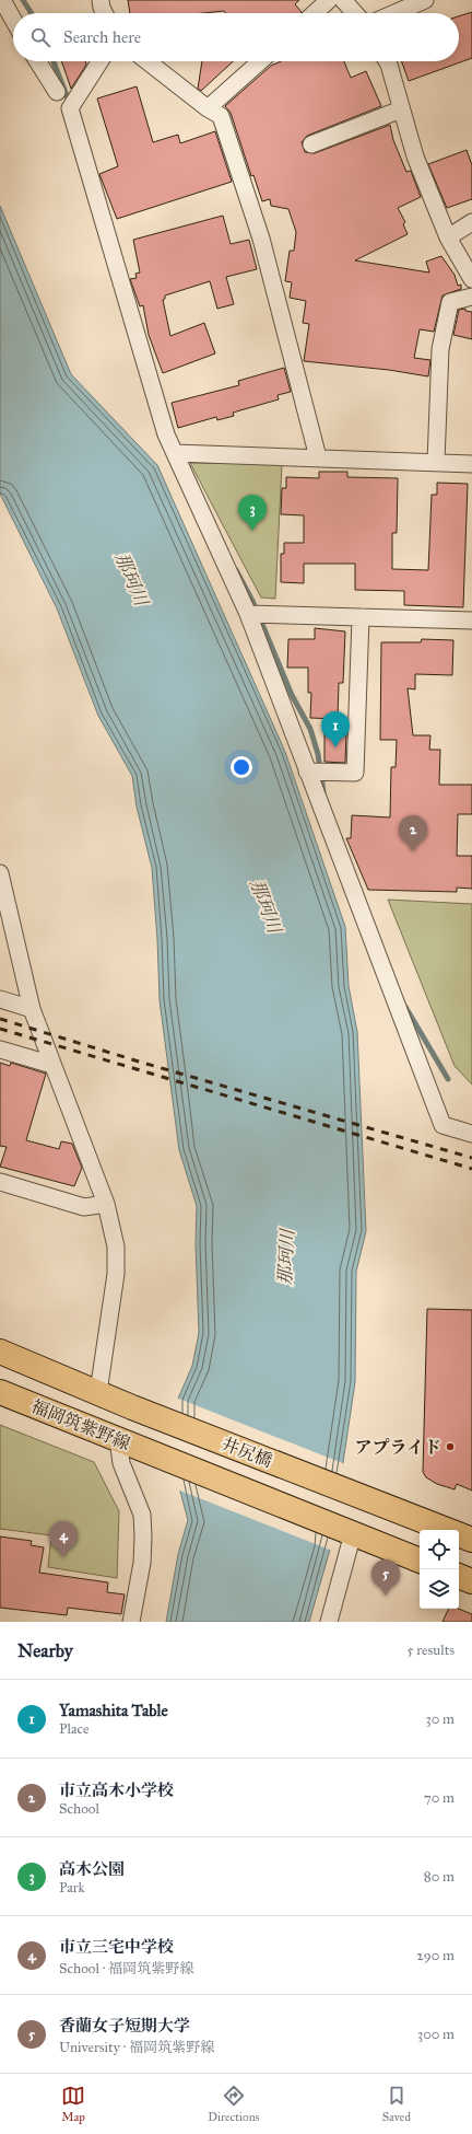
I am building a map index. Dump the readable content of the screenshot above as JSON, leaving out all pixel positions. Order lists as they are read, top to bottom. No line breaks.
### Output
{"streets":{"main road":["福岡筑紫野線","井尻橋"]},"crossings":[["福岡筑紫野線","井尻橋"]],"water":["那珂川"],"places":["アプライド"],"page":{"search":"Search here","pins":["3","1","2","4","5"],"heading":["Nearby","5 results"],"list":[{"mark":"1","name":"Yamashita Table","note":"Place","value":"30 m"},{"mark":"2","name":"市立高木小学校","note":"School","value":"70 m"},{"mark":"3","name":"高木公園","note":"Park","value":"80 m"},{"mark":"4","name":"市立三宅中学校","note":"School · 福岡筑紫野線","value":"290 m"},{"mark":"5","name":"香蘭女子短期大学","note":"University · 福岡筑紫野線","value":"300 m"}],"nav":["Map","Directions","Saved"]}}
